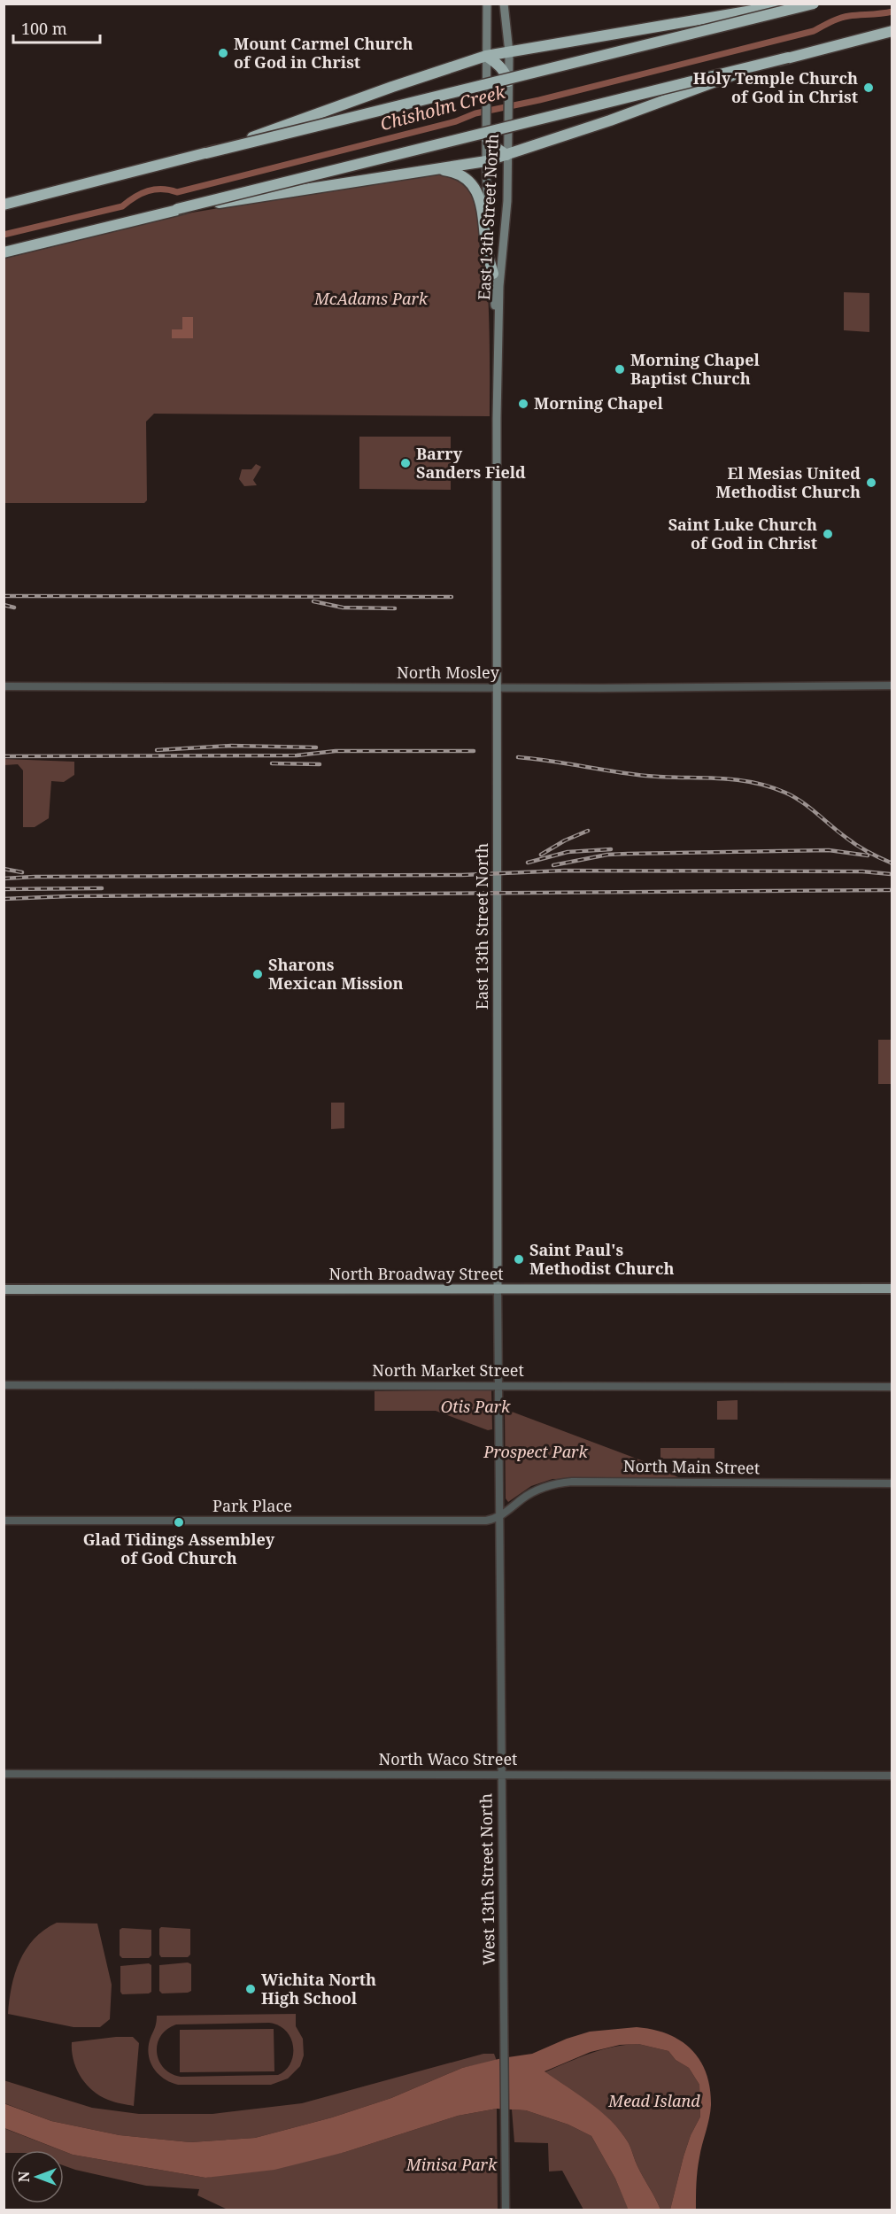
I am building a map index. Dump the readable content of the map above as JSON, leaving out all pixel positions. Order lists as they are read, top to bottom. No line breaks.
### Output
{"streets":{"main road":["East 13th Street North","North Broadway Street"],"street":["North Mosley","North Market Street","North Main Street","Park Place","North Waco Street","West 13th Street North"]},"crossings":[["East 13th Street North","North Mosley"],["East 13th Street North","North Broadway Street"],["East 13th Street North","North Market Street"],["East 13th Street North","North Main Street"],["East 13th Street North","Park Place"],["East 13th Street North","West 13th Street North"],["North Main Street","Park Place"],["North Main Street","West 13th Street North"],["Park Place","West 13th Street North"],["North Waco Street","West 13th Street North"]],"water":["Chisholm Creek"],"parks":["McAdams Park","Otis Park","Prospect Park","Mead Island","Minisa Park"],"places":["Mount Carmel Church of God in Christ","Holy Temple Church of God in Christ","Morning Chapel Baptist Church","Morning Chapel","Barry Sanders Field","El Mesias United Methodist Church","Saint Luke Church of God in Christ","Sharons Mexican Mission","Saint Paul's Methodist Church","Glad Tidings Assembley of God Church","Wichita North High School"],"scale_bar":"100 m","north":"left"}
